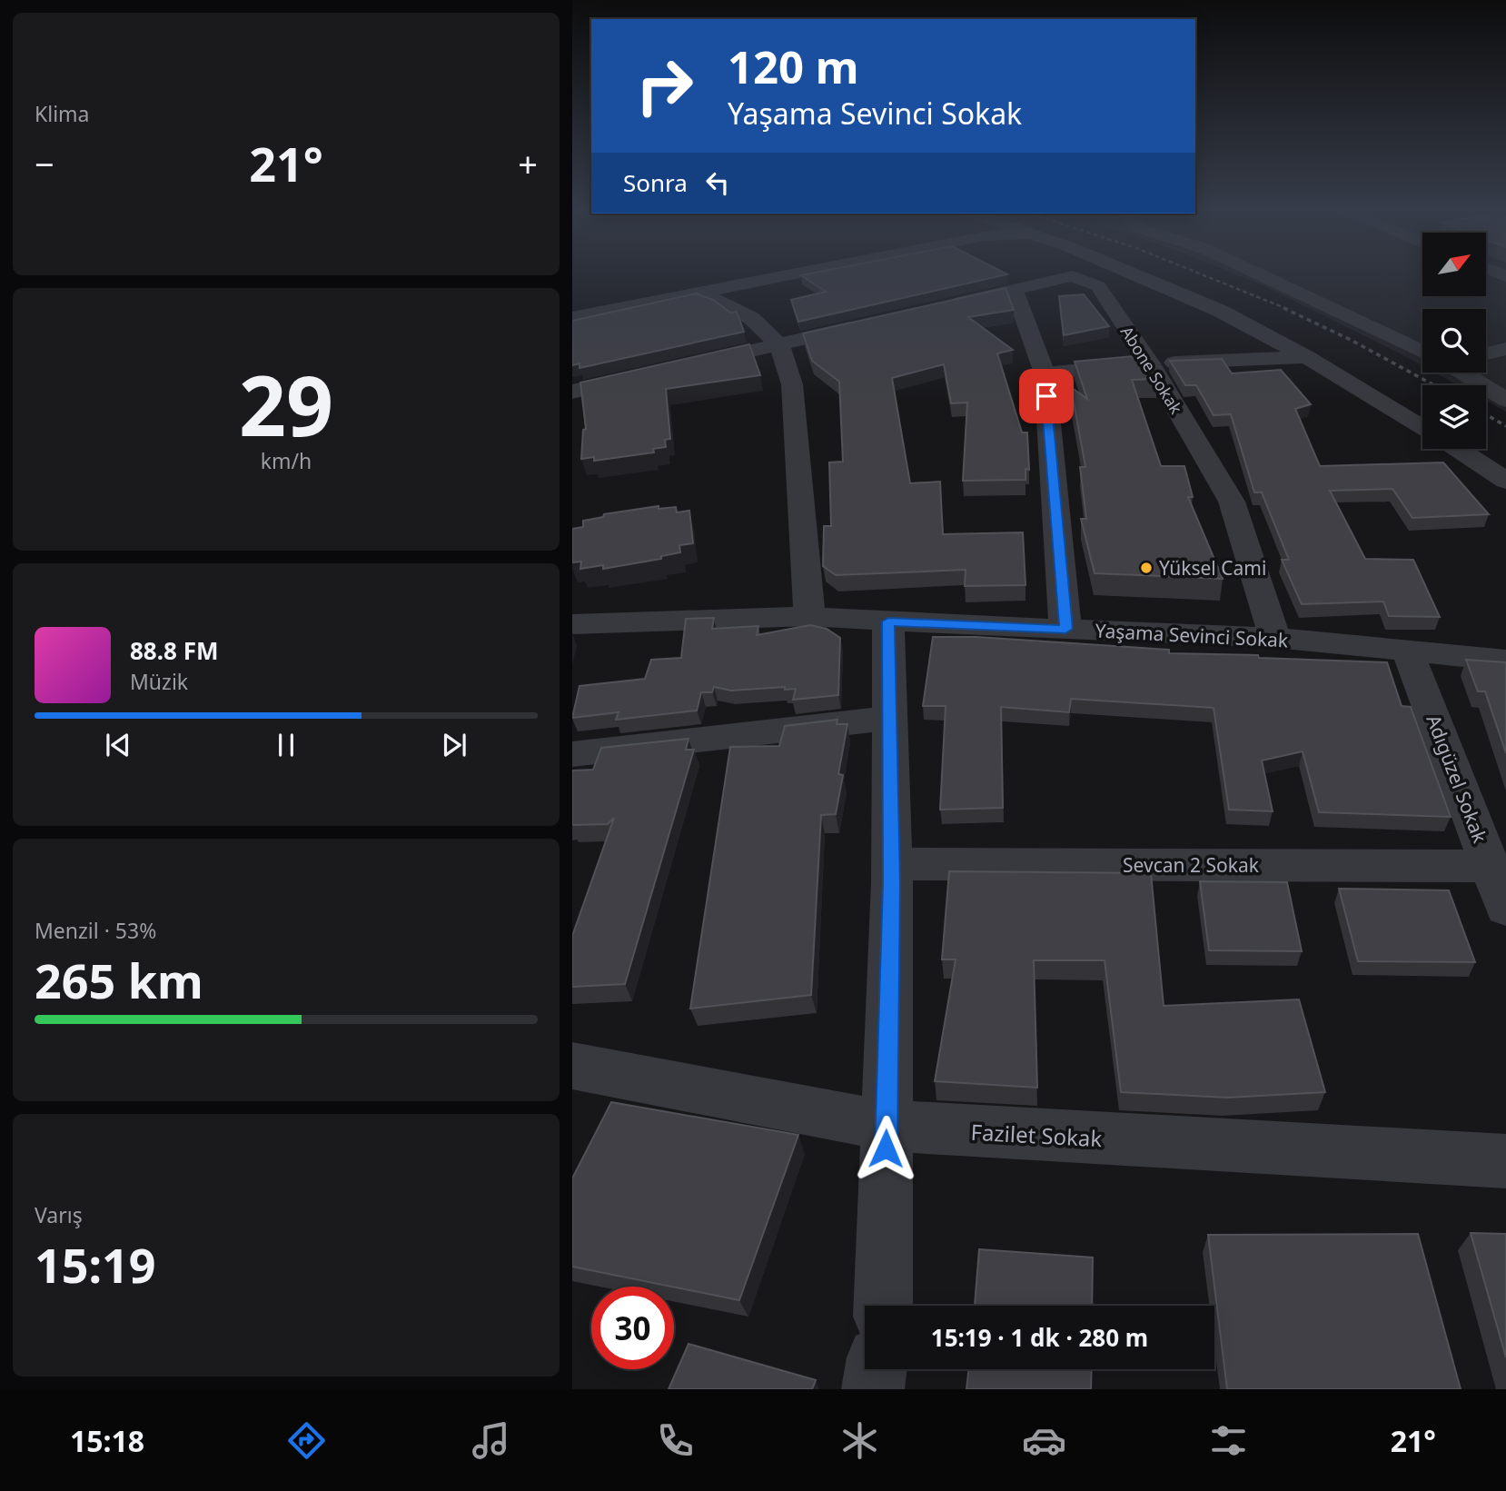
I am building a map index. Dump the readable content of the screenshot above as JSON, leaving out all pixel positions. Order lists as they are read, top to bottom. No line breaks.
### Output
{"streets":{"street":["Abone Sokak","Yaşama Sevinci Sokak","Adıgüzel Sokak","Sevcan 2 Sokak","Fazilet Sokak"]},"crossings":[["Abone Sokak","Yaşama Sevinci Sokak"],["Yaşama Sevinci Sokak","Adıgüzel Sokak"],["Adıgüzel Sokak","Sevcan 2 Sokak"]],"places":["Yüksel Cami"],"north":"top right","page":{"tile":["Klima",["29","km/h"],["Menzil · 53%","265 km"],["Varış","15:19"]],"turn":["120 m","Yaşama Sevinci Sokak"],"heat":["−","21°","+"],"then":"Sonra","song":["88.8 FM","Müzik"],"limit":"30","trip":"15:19 · 1 dk · 280 m","tabs":["15:18","21°"]}}
